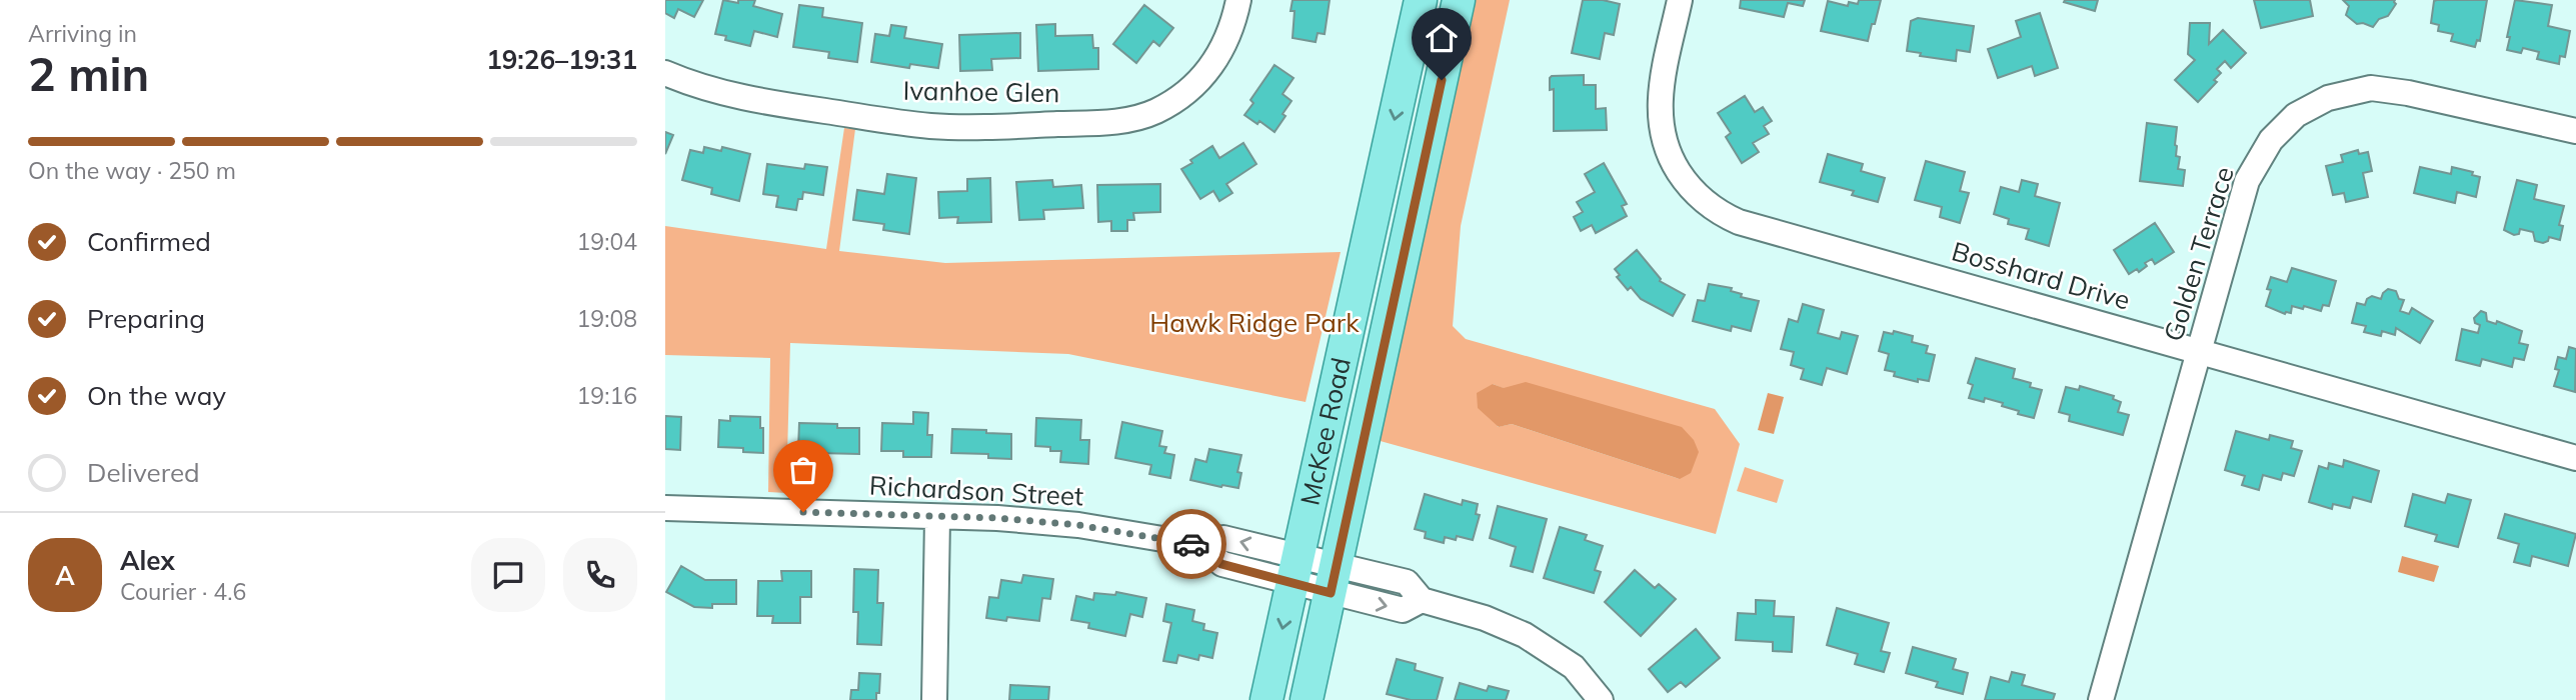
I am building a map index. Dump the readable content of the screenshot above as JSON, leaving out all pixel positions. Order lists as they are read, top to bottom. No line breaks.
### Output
{"streets":{"main road":["McKee Road"],"street":["Ivanhoe Glen","Golden Terrace","Bosshard Drive","Richardson Street"]},"crossings":[["Golden Terrace","Bosshard Drive"],["McKee Road","Richardson Street"]],"parks":["Hawk Ridge Park"],"page":{"heading":["2 min","Arriving in","19:26–19:31"],"panel":["Alex","Courier · 4.6"],"bar":"On the way · 250 m","list":[["Confirmed","19:04"],["Preparing","19:08"],["On the way","19:16"],"Delivered"],"round":"A"}}
